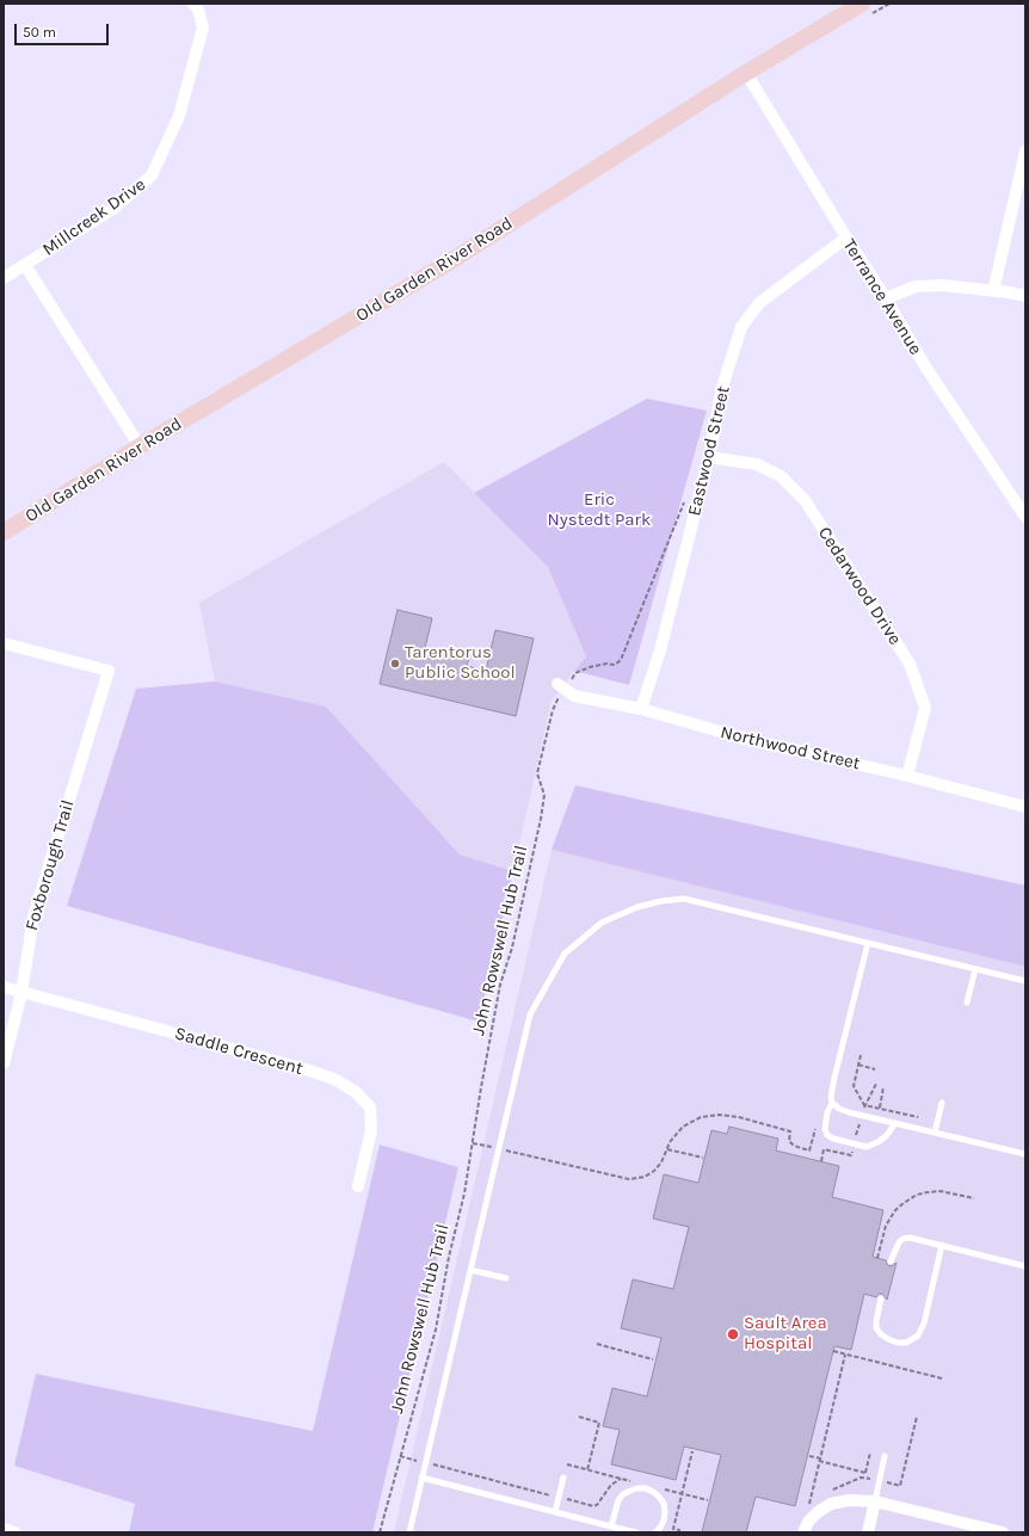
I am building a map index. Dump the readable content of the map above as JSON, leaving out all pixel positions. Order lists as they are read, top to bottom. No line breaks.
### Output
{"streets":{"main road":["Old Garden River Road"],"street":["Millcreek Drive","Terrance Avenue","Eastwood Street","Cedarwood Drive","Northwood Street","Foxborough Trail","Saddle Crescent"],"path":["John Rowswell Hub Trail"]},"crossings":[["Millcreek Drive","Old Garden River Road"],["Old Garden River Road","Terrance Avenue"],["Terrance Avenue","Eastwood Street"],["Eastwood Street","Cedarwood Drive"],["Eastwood Street","Northwood Street"],["Cedarwood Drive","Northwood Street"],["Northwood Street","John Rowswell Hub Trail"],["Foxborough Trail","Saddle Crescent"]],"parks":["Eric Nystedt Park"],"places":["Tarentorus Public School","Sault Area Hospital"],"scale_bar":"50 m"}
